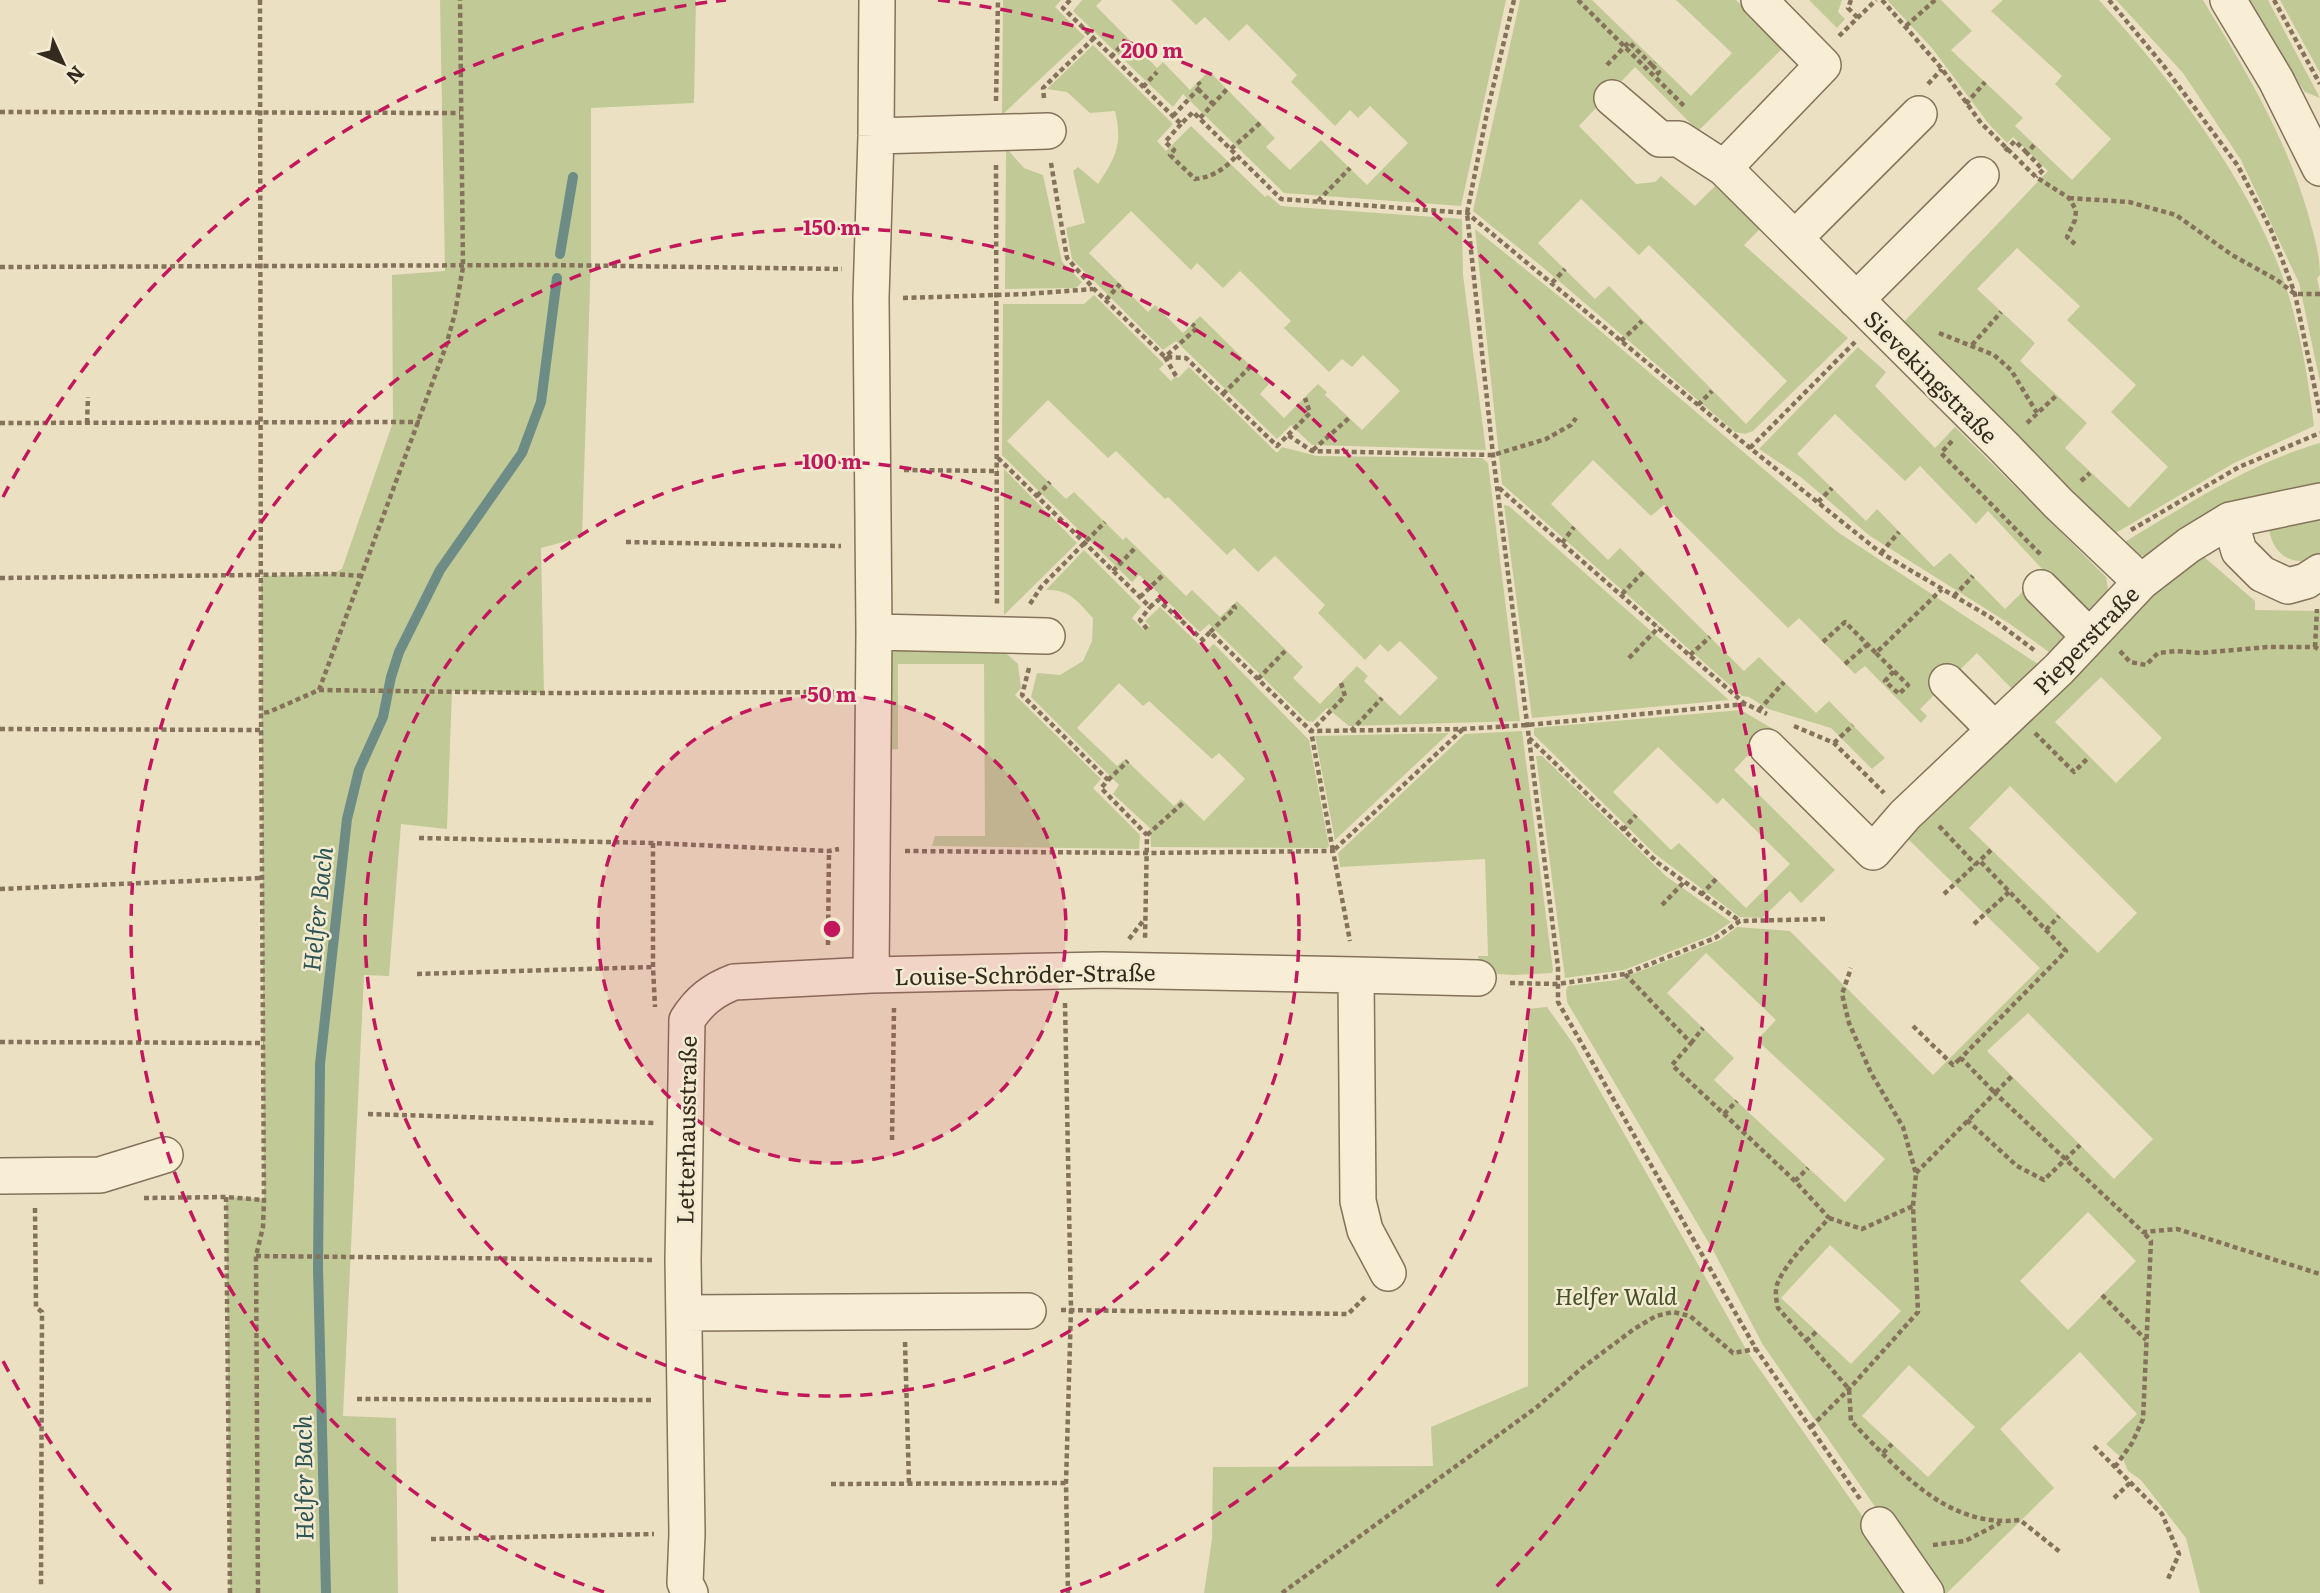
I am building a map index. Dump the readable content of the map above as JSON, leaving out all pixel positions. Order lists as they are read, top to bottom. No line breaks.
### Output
{"streets":{"street":["Sievekingstraße","Pieperstraße","Louise-Schröder-Straße","Letterhausstraße"]},"crossings":[["Sievekingstraße","Pieperstraße"],["Louise-Schröder-Straße","Letterhausstraße"]],"water":["Helfer Bach"],"parks":["Helfer Wald"],"north":"bottom right","rings":["200 m","150 m","100 m","50 m"]}
